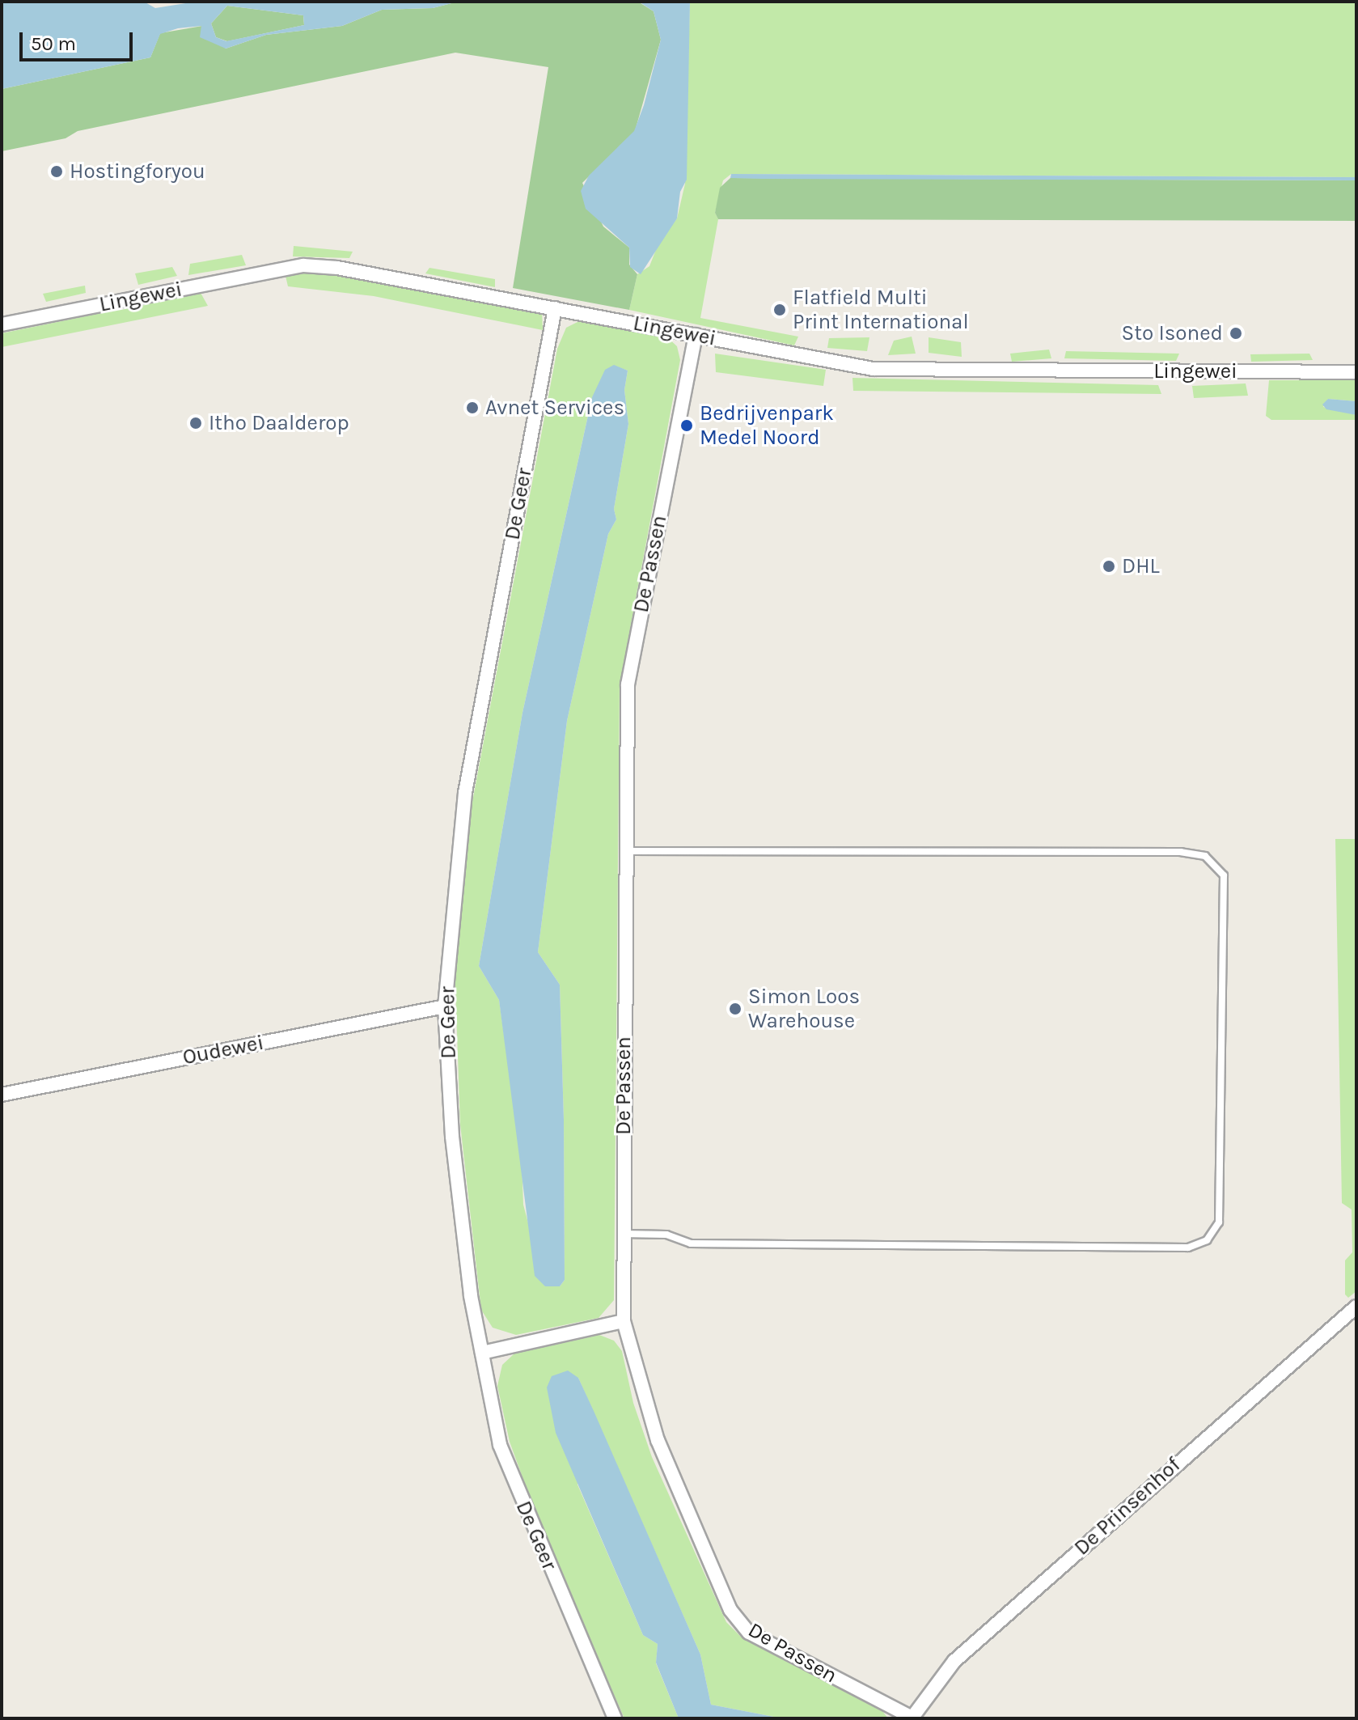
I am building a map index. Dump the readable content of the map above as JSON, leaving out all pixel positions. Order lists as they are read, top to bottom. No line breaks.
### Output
{"streets":{"street":["Lingewei","De Geer","De Passen","Oudewei","De Prinsenhof"]},"crossings":[["Lingewei","De Geer"],["Lingewei","De Passen"],["De Geer","Oudewei"],["De Passen","De Prinsenhof"]],"places":["Hostingforyou","Flatfield Multi Print International","Sto Isoned","Avnet Services","Itho Daalderop","Bedrijvenpark Medel Noord","DHL","Simon Loos Warehouse"],"scale_bar":"50 m"}
